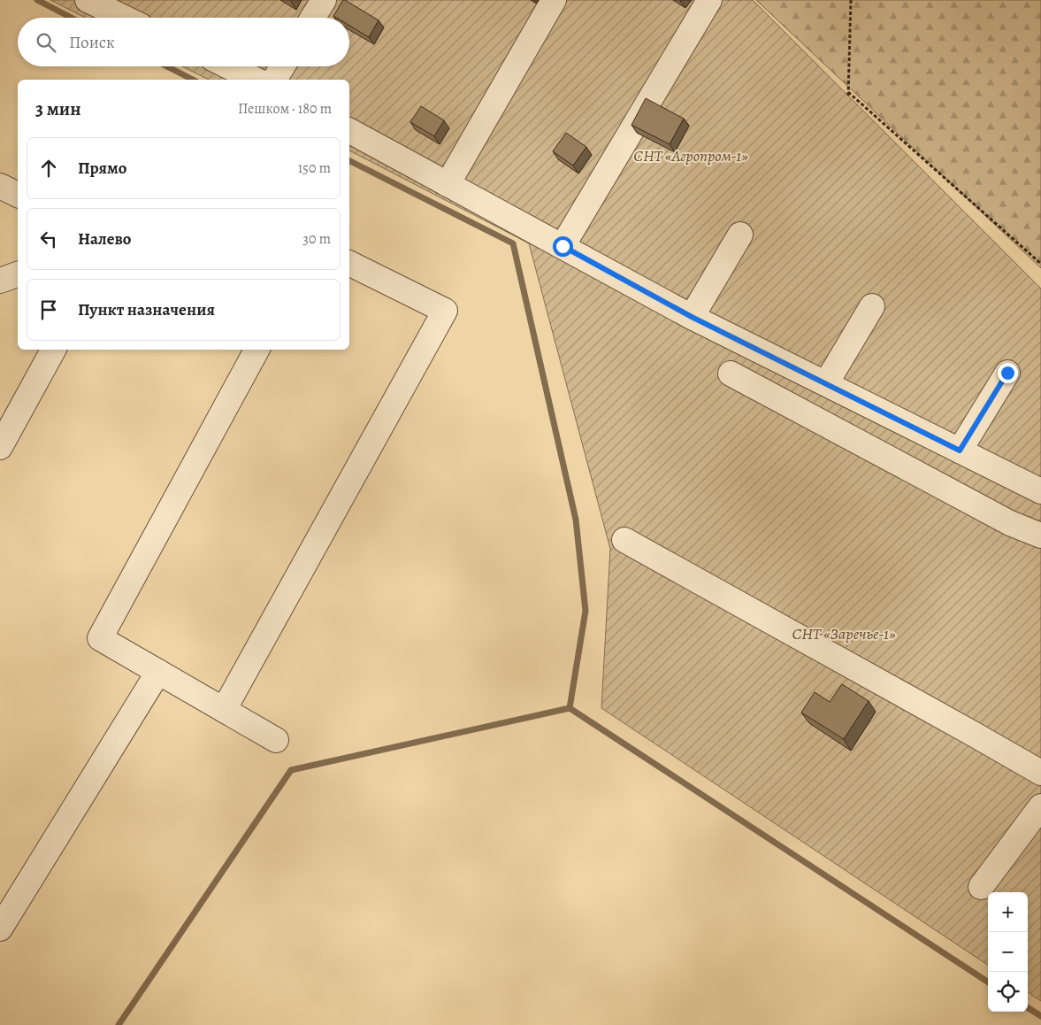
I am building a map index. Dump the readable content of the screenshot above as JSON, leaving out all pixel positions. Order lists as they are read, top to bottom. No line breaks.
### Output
{"parks":["СНТ «Агропром-1»","СНТ «Заречье-1»"],"page":{"search":"Поиск","heading":["3 мин","Пешком · 180 m"],"list":[["Прямо","150 m"],["Налево","30 m"],"Пункт назначения"],"map_buttons":["+","−"]}}
